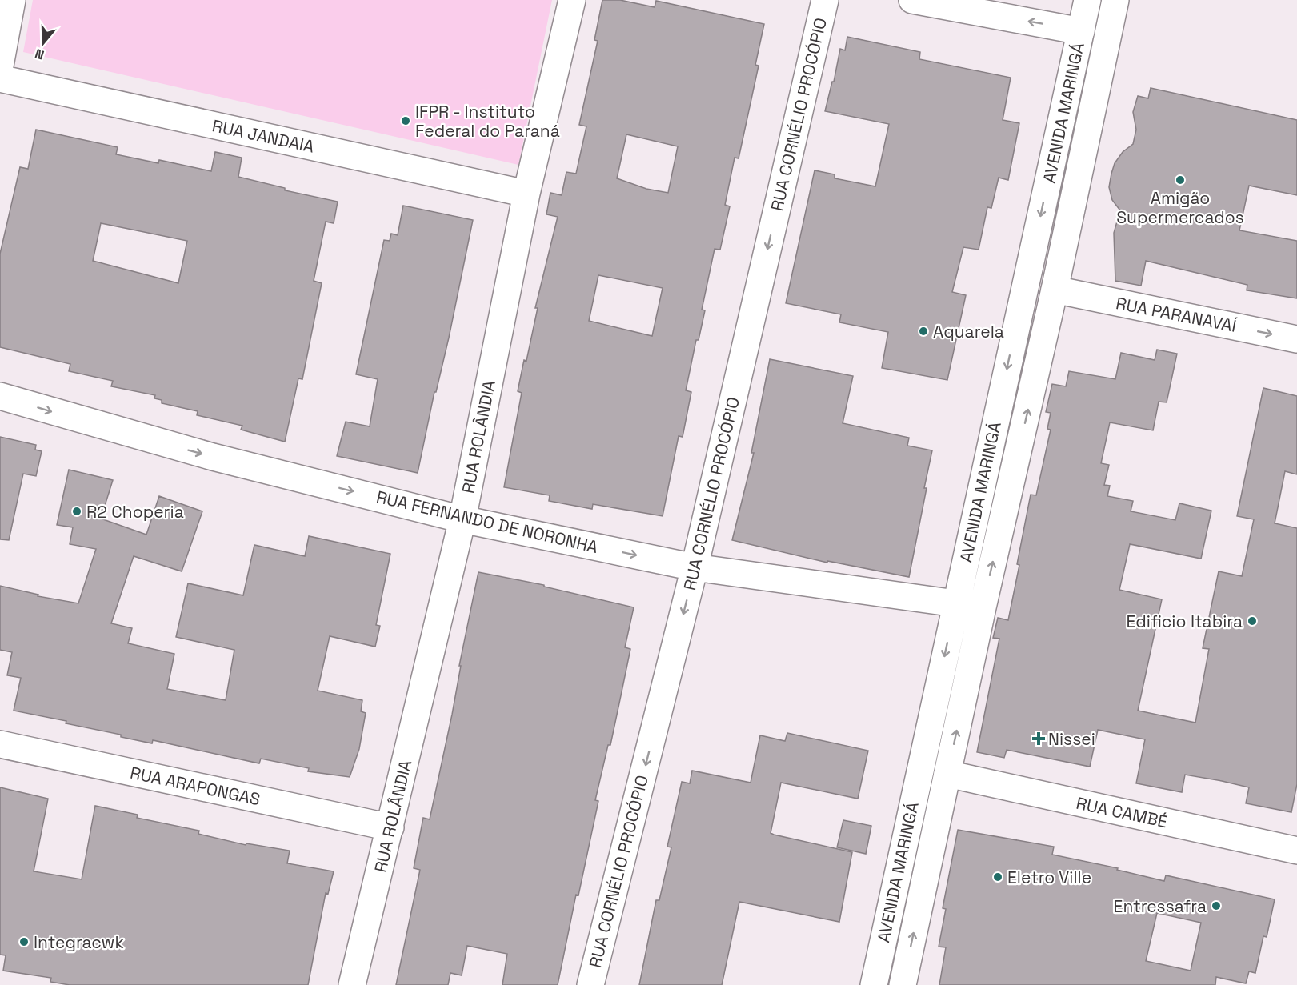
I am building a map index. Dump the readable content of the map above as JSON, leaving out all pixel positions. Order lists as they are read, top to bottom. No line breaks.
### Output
{"streets":{"street":["AVENIDA MARINGÁ","RUA CORNÉLIO PROCÓPIO","RUA JANDAIA","RUA PARANAVAÍ","RUA ROLÂNDIA","RUA FERNANDO DE NORONHA","RUA ARAPONGAS","RUA CAMBÉ"]},"crossings":[["AVENIDA MARINGÁ","RUA PARANAVAÍ"],["AVENIDA MARINGÁ","RUA FERNANDO DE NORONHA"],["AVENIDA MARINGÁ","RUA CAMBÉ"],["RUA CORNÉLIO PROCÓPIO","RUA FERNANDO DE NORONHA"],["RUA JANDAIA","RUA ROLÂNDIA"],["RUA ROLÂNDIA","RUA FERNANDO DE NORONHA"],["RUA ROLÂNDIA","RUA ARAPONGAS"]],"one_way":["RUA CORNÉLIO PROCÓPIO","RUA PARANAVAÍ","RUA FERNANDO DE NORONHA"],"places":{"other":["IFPR - Instituto Federal do Paraná","Amigão Supermercados","Aquarela","R2 Choperia","Edificio Itabira","Eletro Ville","Entressafra","Integracwk"],"health":["Nissei"]},"north":"bottom"}
